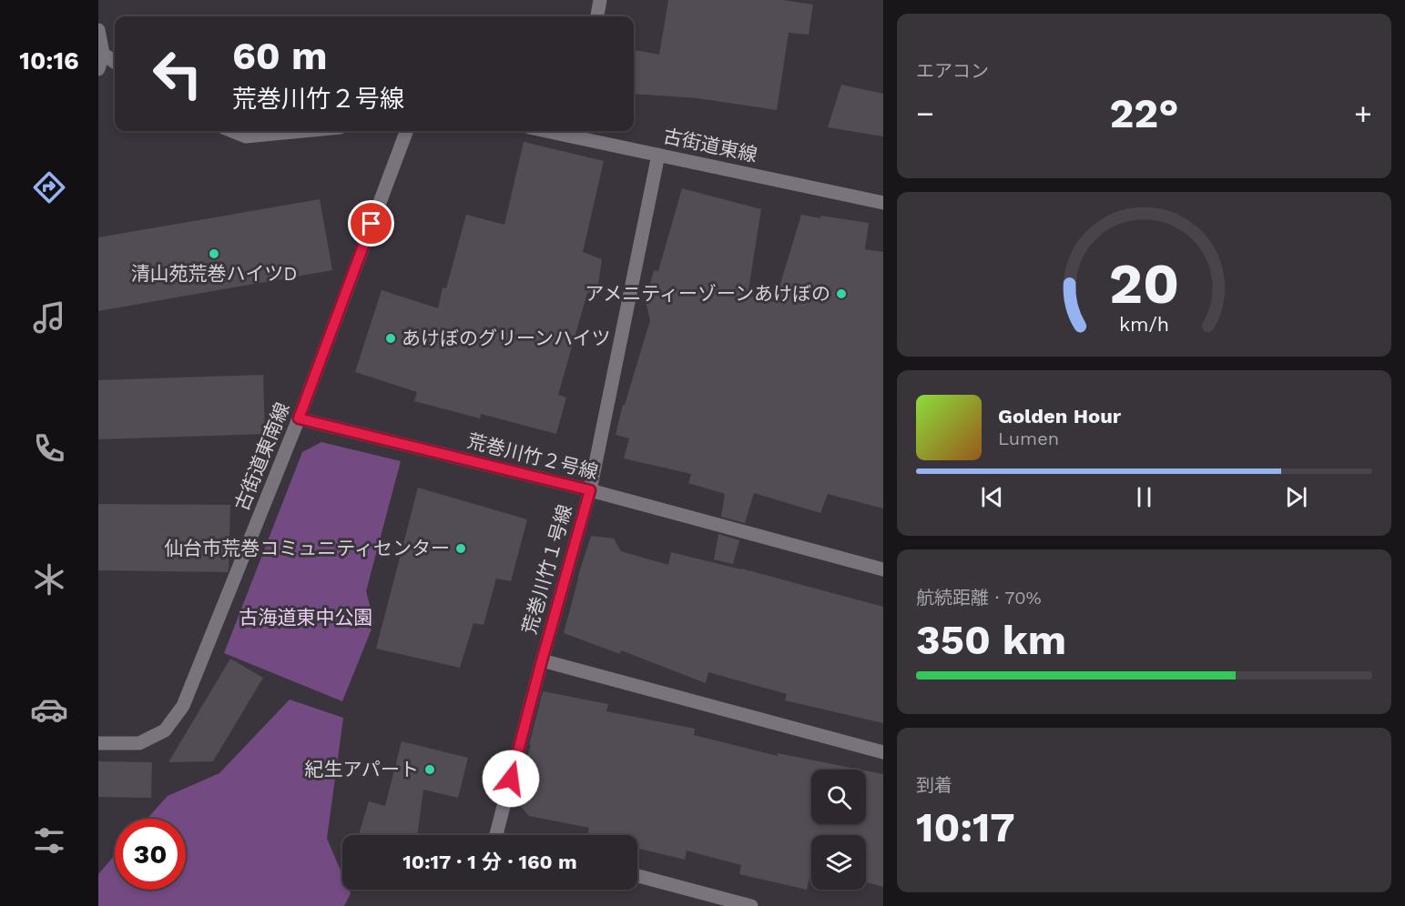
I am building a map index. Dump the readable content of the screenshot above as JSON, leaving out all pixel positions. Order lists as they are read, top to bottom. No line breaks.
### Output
{"streets":{"street":["古街道東線","古街道東南線","荒巻川竹２号線","荒巻川竹１号線"]},"crossings":[["古街道東線","荒巻川竹１号線"],["古街道東南線","荒巻川竹２号線"],["荒巻川竹２号線","荒巻川竹１号線"]],"parks":["古海道東中公園"],"places":["清山苑荒巻ハイツD","アメニティーゾーンあけぼの","あけぼのグリーンハイツ","仙台市荒巻コミュニティセンター","紀生アパート"],"page":{"tabs":"10:16","tile":["エアコン",["航続距離 · 70%","350 km"],["到着","10:17"]],"turn":["60 m","荒巻川竹２号線"],"heat":["−","22°","+"],"song":["Golden Hour","Lumen"],"limit":"30","trip":"10:17 · 1 分 · 160 m","gauge":["20","km/h"]}}
